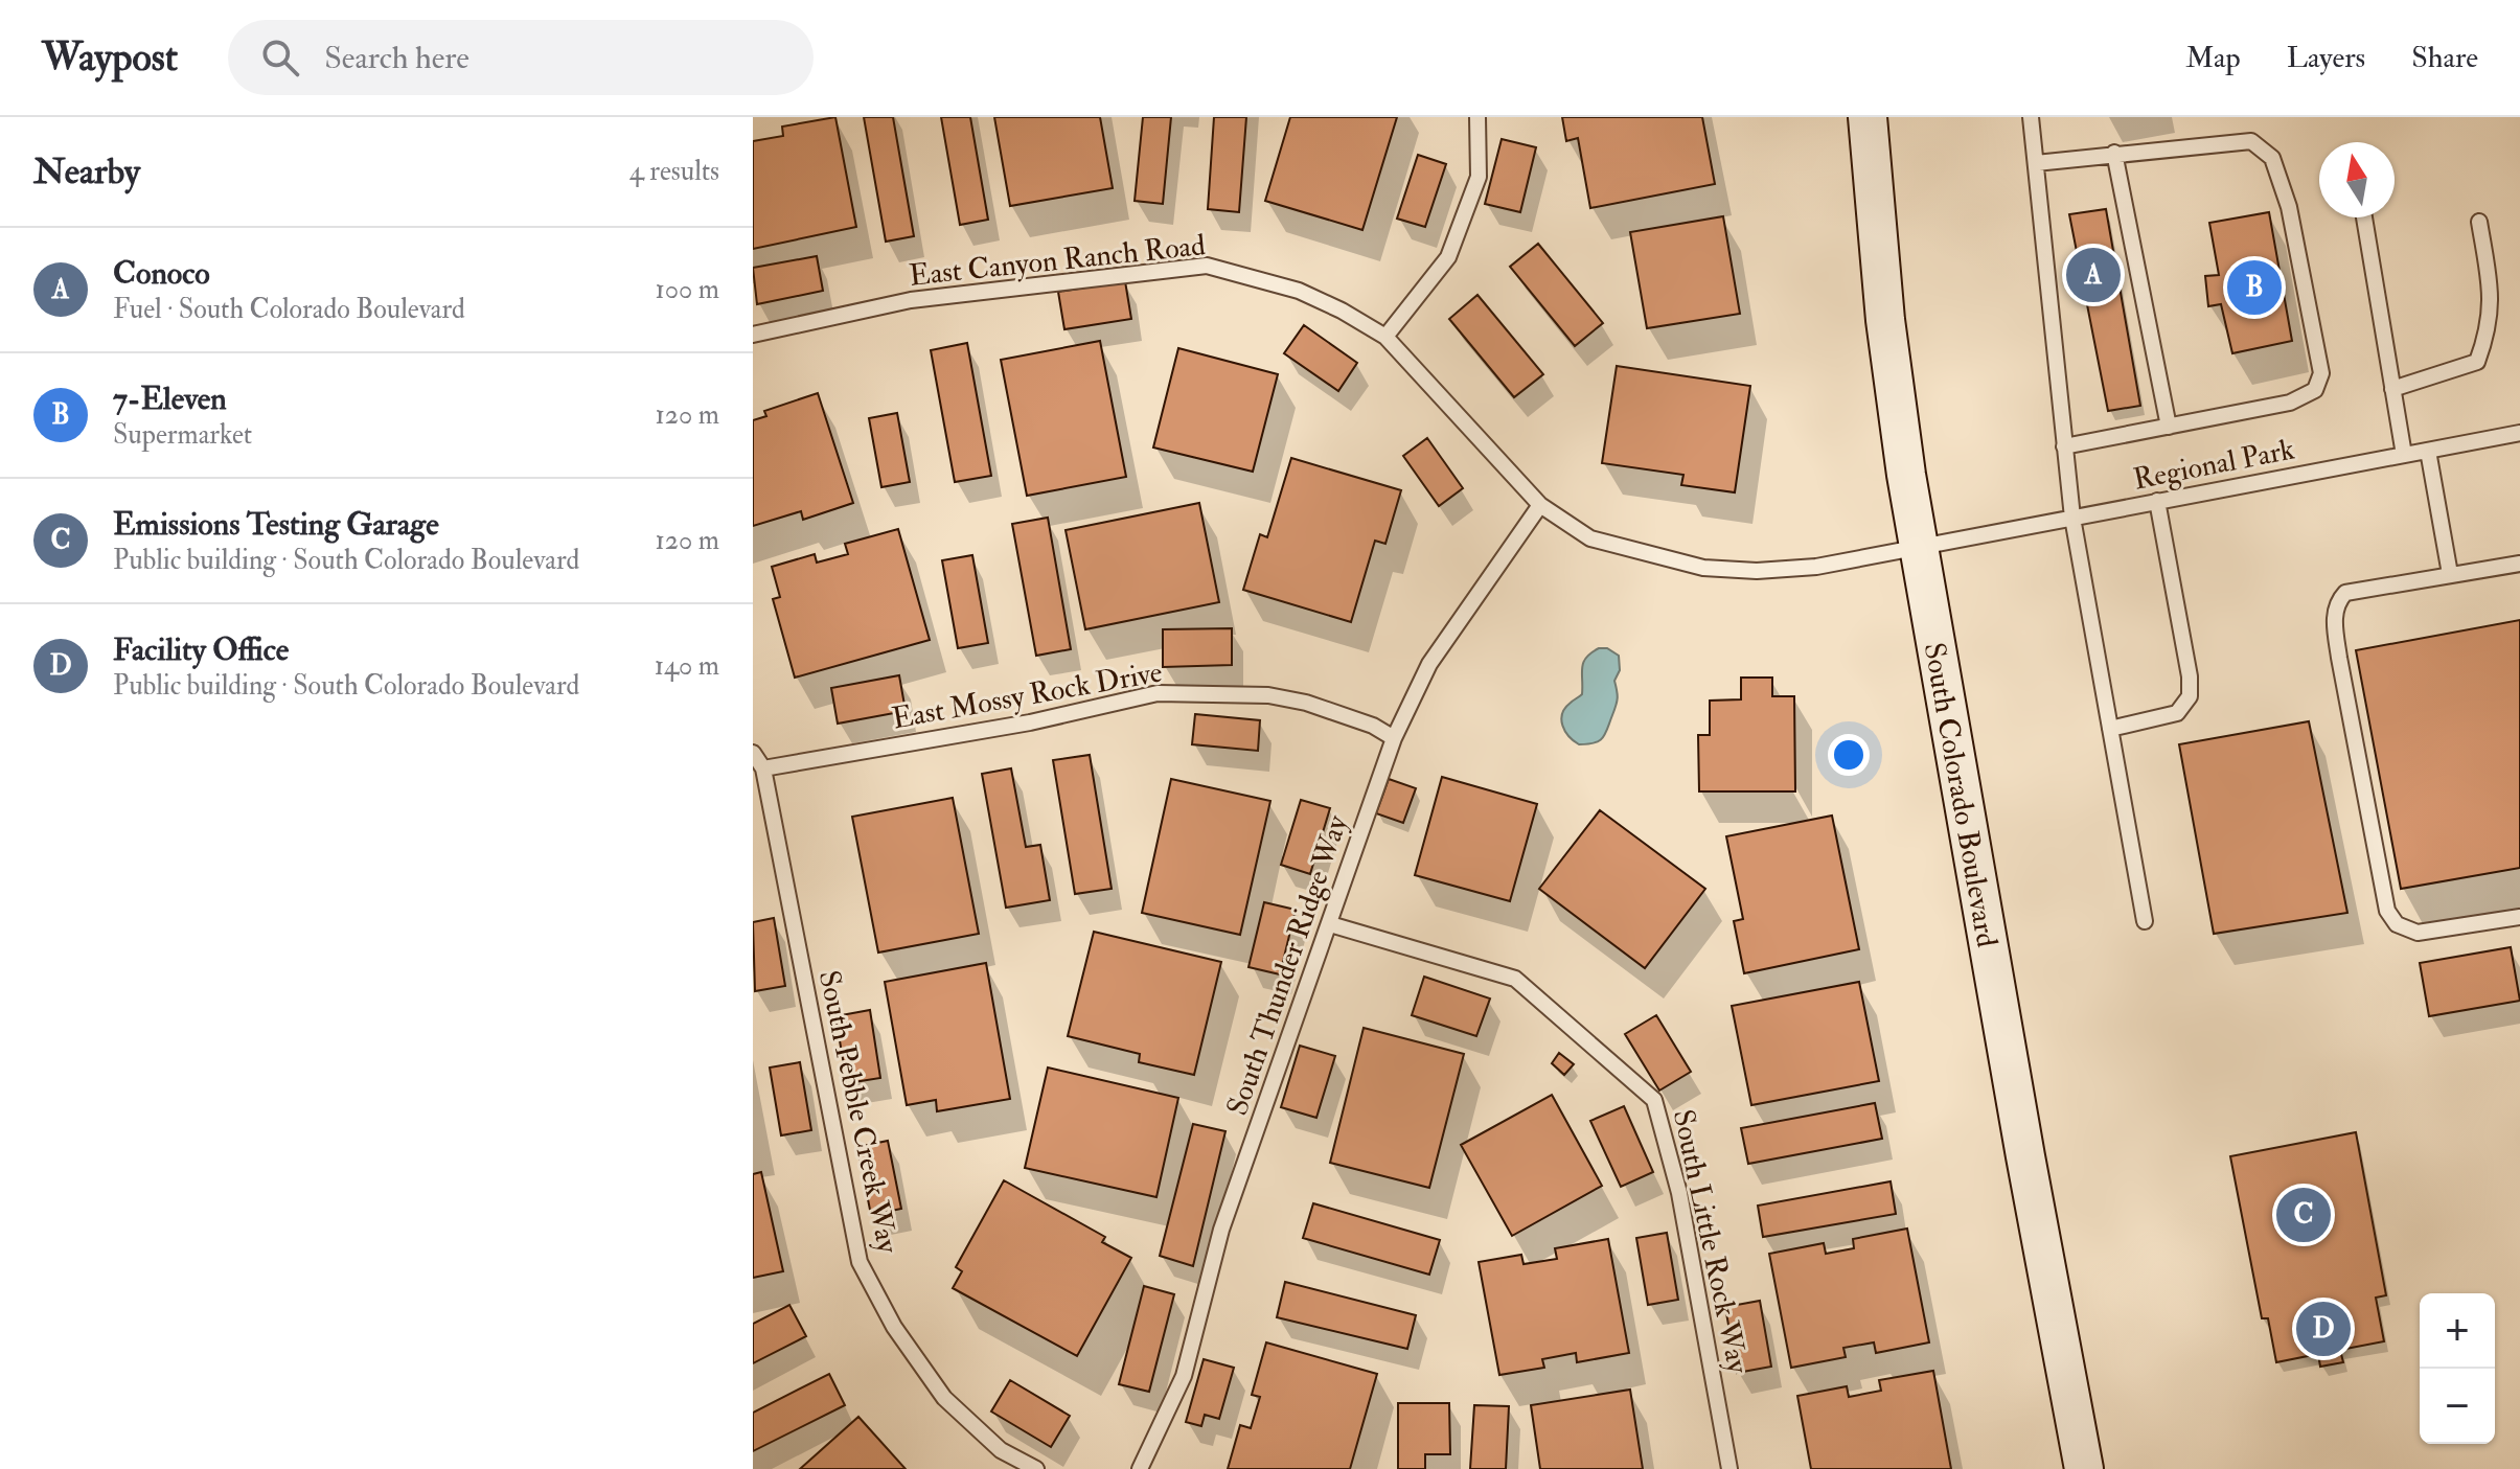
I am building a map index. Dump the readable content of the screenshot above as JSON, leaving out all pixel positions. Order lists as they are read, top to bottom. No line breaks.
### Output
{"streets":{"main road":["South Colorado Boulevard"],"lane":["East Canyon Ranch Road","Regional Park","East Mossy Rock Drive","South Thunder Ridge Way","South Pebble Creek Way","South Little Rock Way"]},"crossings":[["East Canyon Ranch Road","Regional Park"],["East Canyon Ranch Road","South Colorado Boulevard"],["East Canyon Ranch Road","South Thunder Ridge Way"],["Regional Park","South Colorado Boulevard"],["East Mossy Rock Drive","South Thunder Ridge Way"],["East Mossy Rock Drive","South Pebble Creek Way"],["South Thunder Ridge Way","South Little Rock Way"]],"north":"top","page":{"header":"Waypost","search":"Search here","nav":["Map","Layers","Share"],"heading":["Nearby","4 results"],"list":[{"mark":"A","name":"Conoco","note":"Fuel · South Colorado Boulevard","value":"100 m"},{"mark":"B","name":"7-Eleven","note":"Supermarket","value":"120 m"},{"mark":"C","name":"Emissions Testing Garage","note":"Public building · South Colorado Boulevard","value":"120 m"},{"mark":"D","name":"Facility Office","note":"Public building · South Colorado Boulevard","value":"140 m"}],"pins":["A","B","C","D"],"map_buttons":["+","−"]}}
